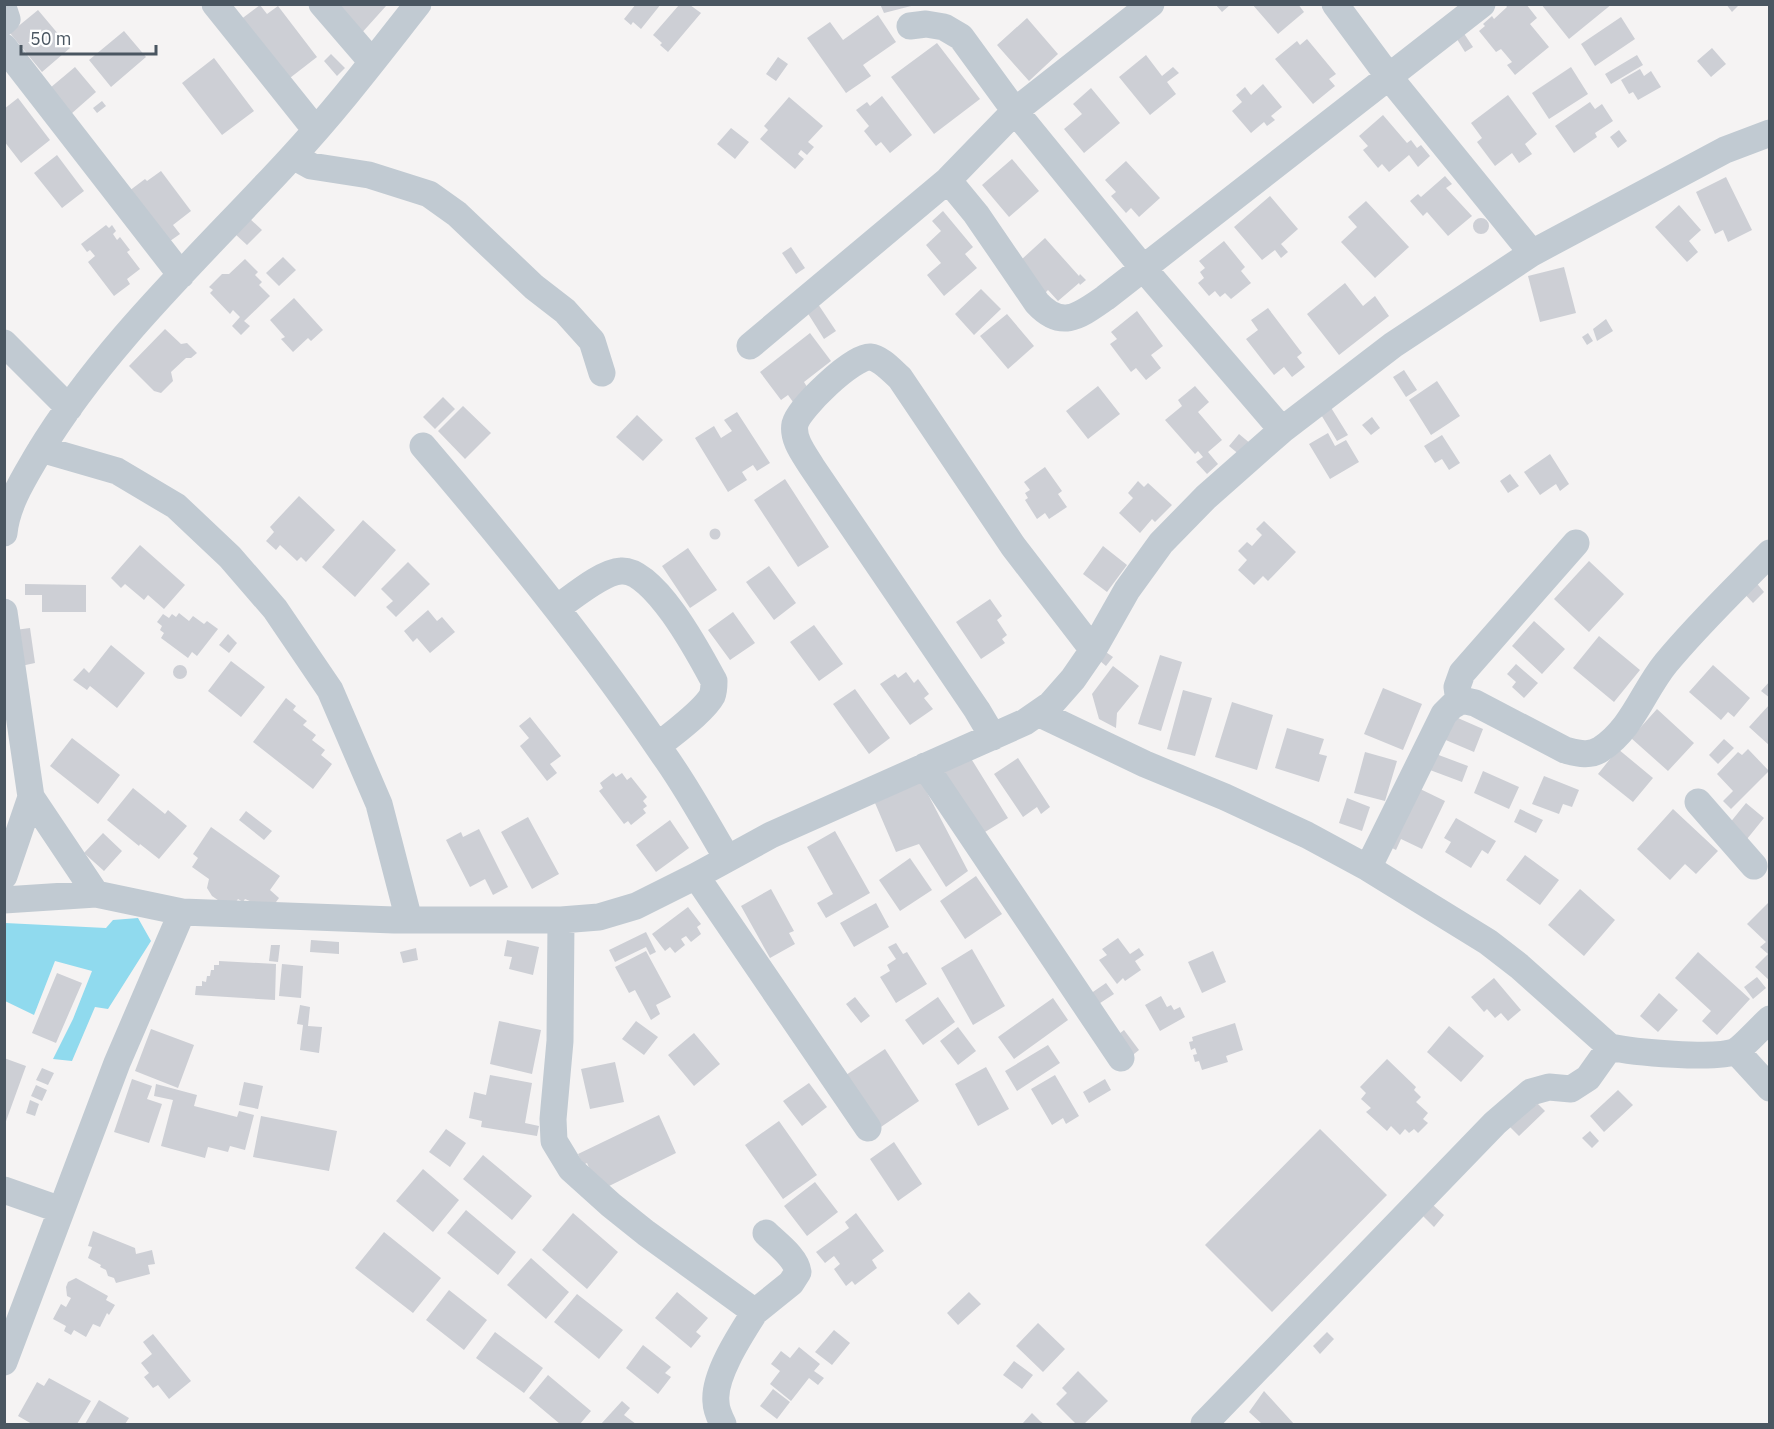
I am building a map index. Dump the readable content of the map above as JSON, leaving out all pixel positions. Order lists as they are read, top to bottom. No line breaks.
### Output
{"scale_bar":"50 m"}
